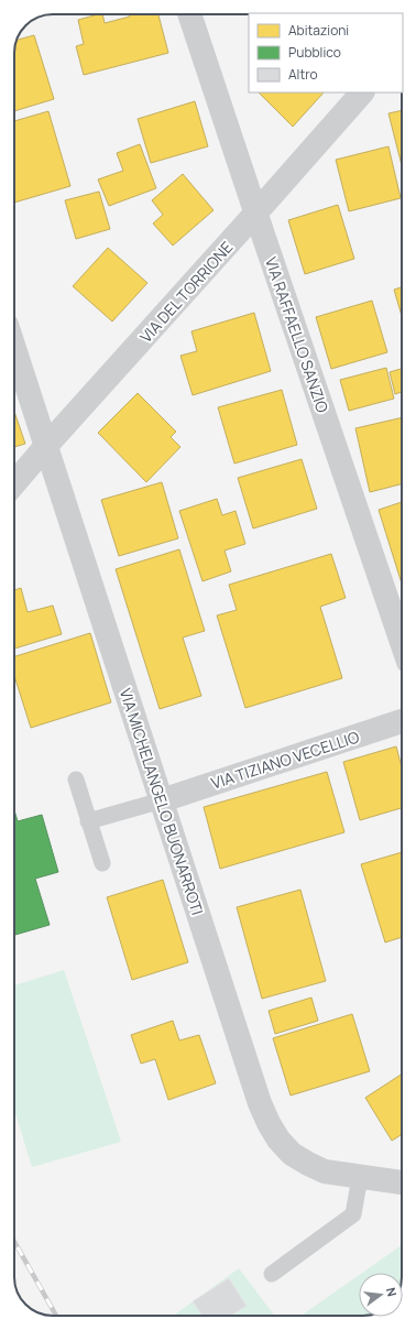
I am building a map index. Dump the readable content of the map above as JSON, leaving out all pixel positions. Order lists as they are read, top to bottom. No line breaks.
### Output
{"streets":{"street":["VIA DEL TORRIONE","VIA RAFFAELLO SANZIO","VIA TIZIANO VECELLIO","VIA MICHELANGELO BUONARROTI"]},"crossings":[["VIA DEL TORRIONE","VIA RAFFAELLO SANZIO"],["VIA DEL TORRIONE","VIA MICHELANGELO BUONARROTI"],["VIA TIZIANO VECELLIO","VIA MICHELANGELO BUONARROTI"]],"legend":["Abitazioni","Pubblico","Altro"],"north":"right"}
